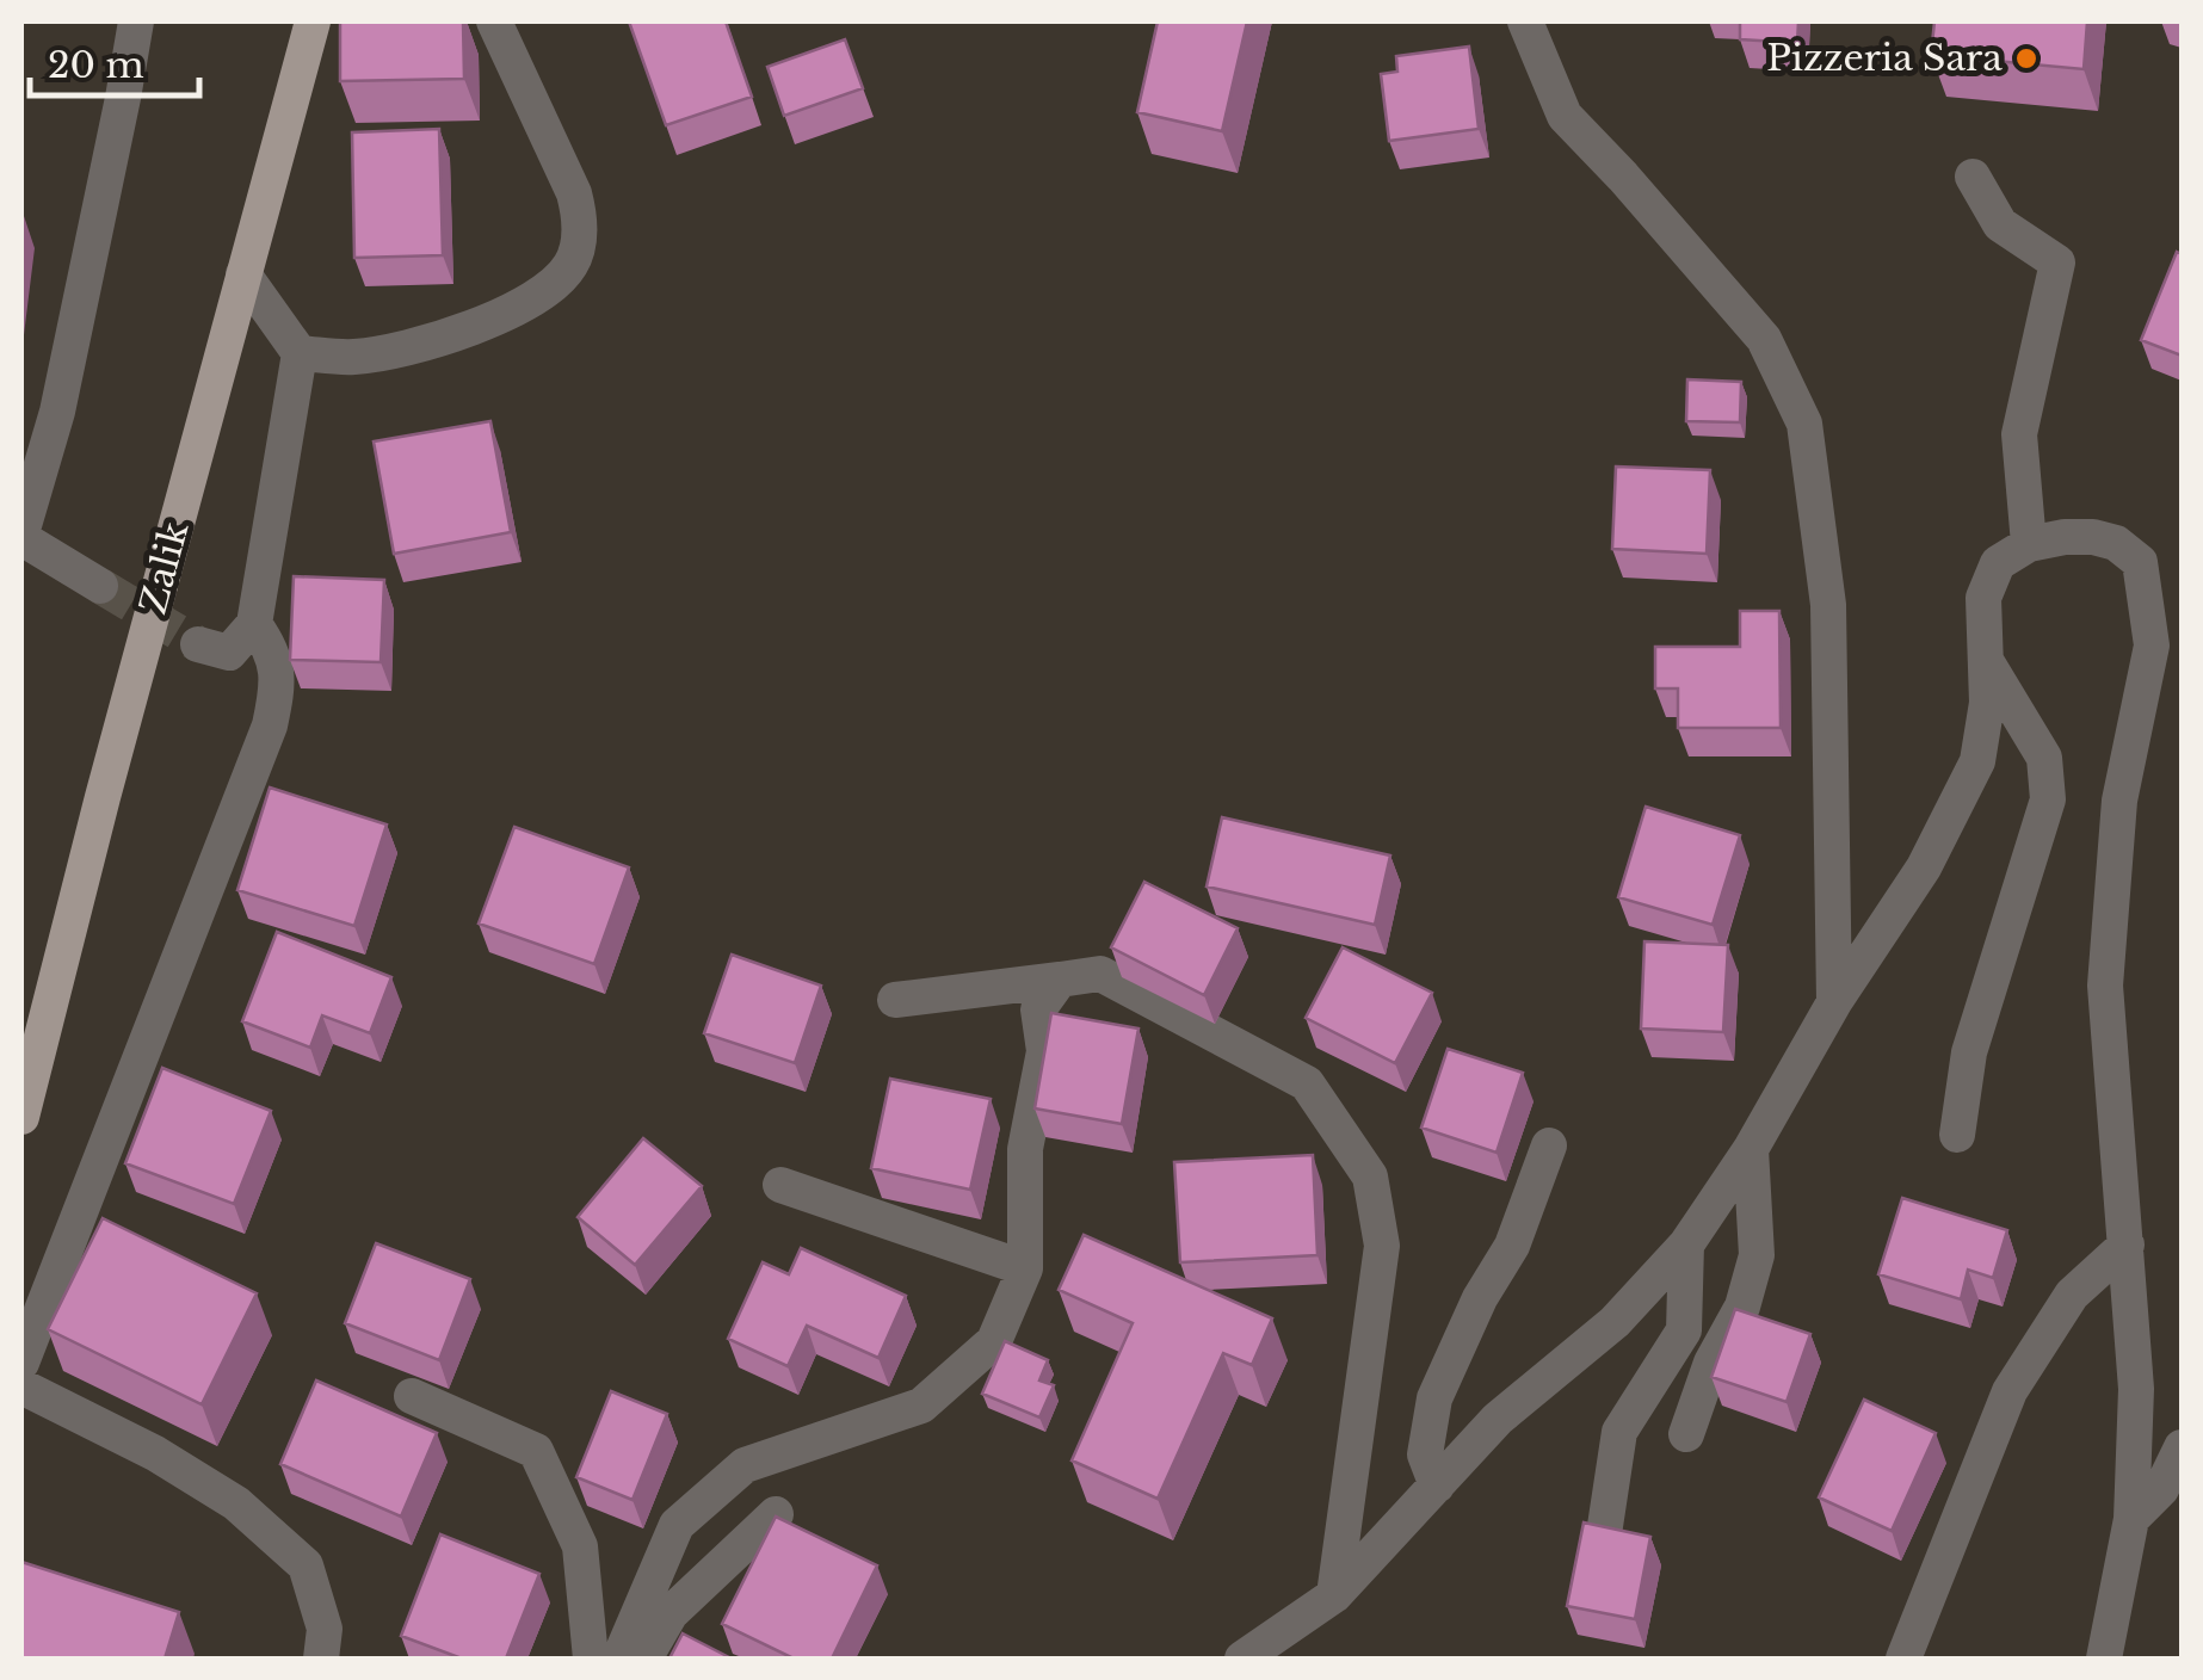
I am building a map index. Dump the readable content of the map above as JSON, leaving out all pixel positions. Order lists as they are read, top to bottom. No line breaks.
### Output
{"streets":{"main road":["Zalik"]},"places":["Pizzeria Sara"],"scale_bar":"20 m"}
